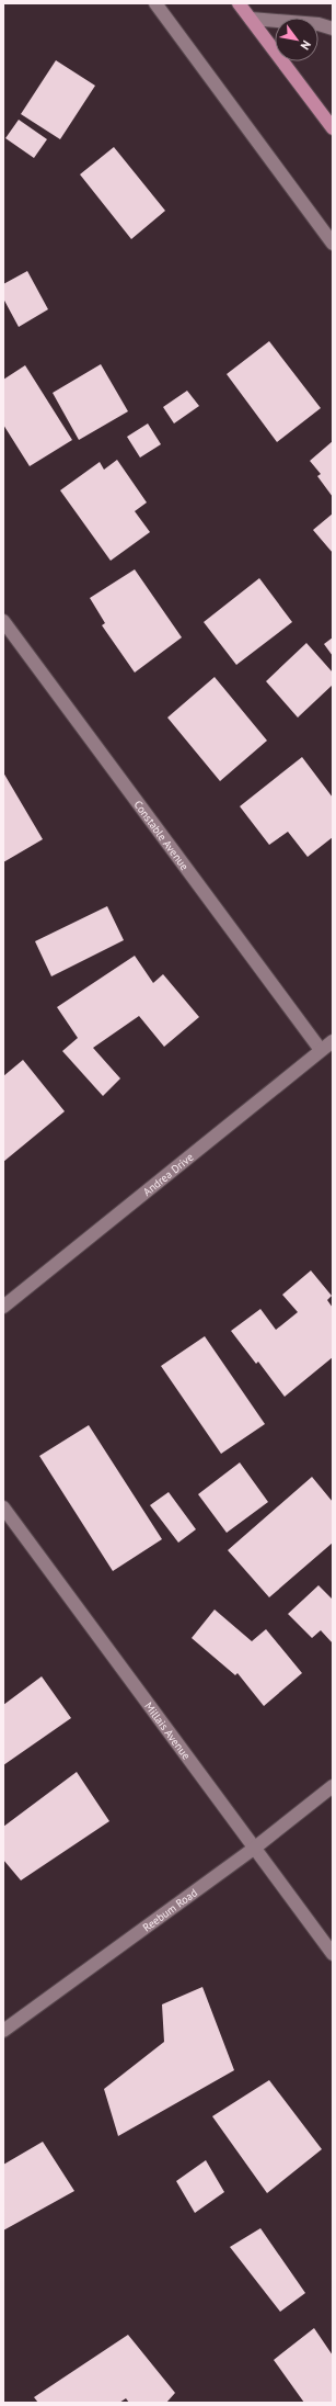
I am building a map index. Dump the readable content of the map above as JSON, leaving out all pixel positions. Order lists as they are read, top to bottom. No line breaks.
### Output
{"streets":{"street":["Constable Avenue","Andrea Drive","Millais Avenue","Reebum Road"]},"crossings":[["Constable Avenue","Andrea Drive"],["Millais Avenue","Reebum Road"]],"north":"bottom right"}
